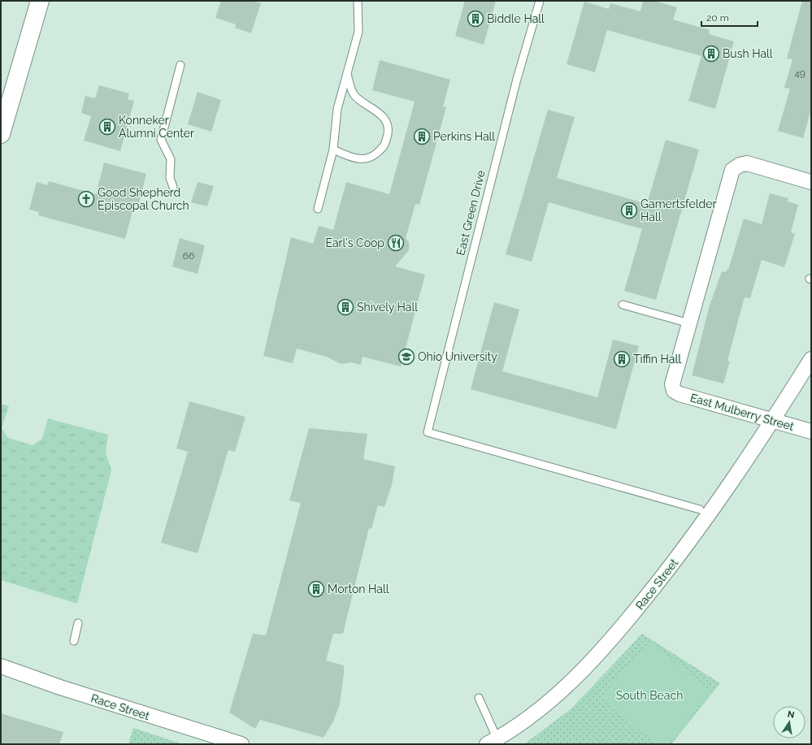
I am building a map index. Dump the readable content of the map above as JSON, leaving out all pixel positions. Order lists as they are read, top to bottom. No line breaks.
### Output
{"streets":{"street":["East Mulberry Street","Race Street"],"lane":["East Green Drive"]},"crossings":[["East Mulberry Street","Race Street"]],"parks":["South Beach"],"places":{"building":["Biddle Hall","Bush Hall","Konneker Alumni Center","Perkins Hall","Gamertsfelder Hall","Shively Hall","Tiffin Hall","Morton Hall"],"church":["Good Shepherd Episcopal Church"],"restaurant":["Earl's Coop"],"school or university":["Ohio University"]},"house_numbers":["49","66"],"scale_bar":"20 m","north":"top"}
